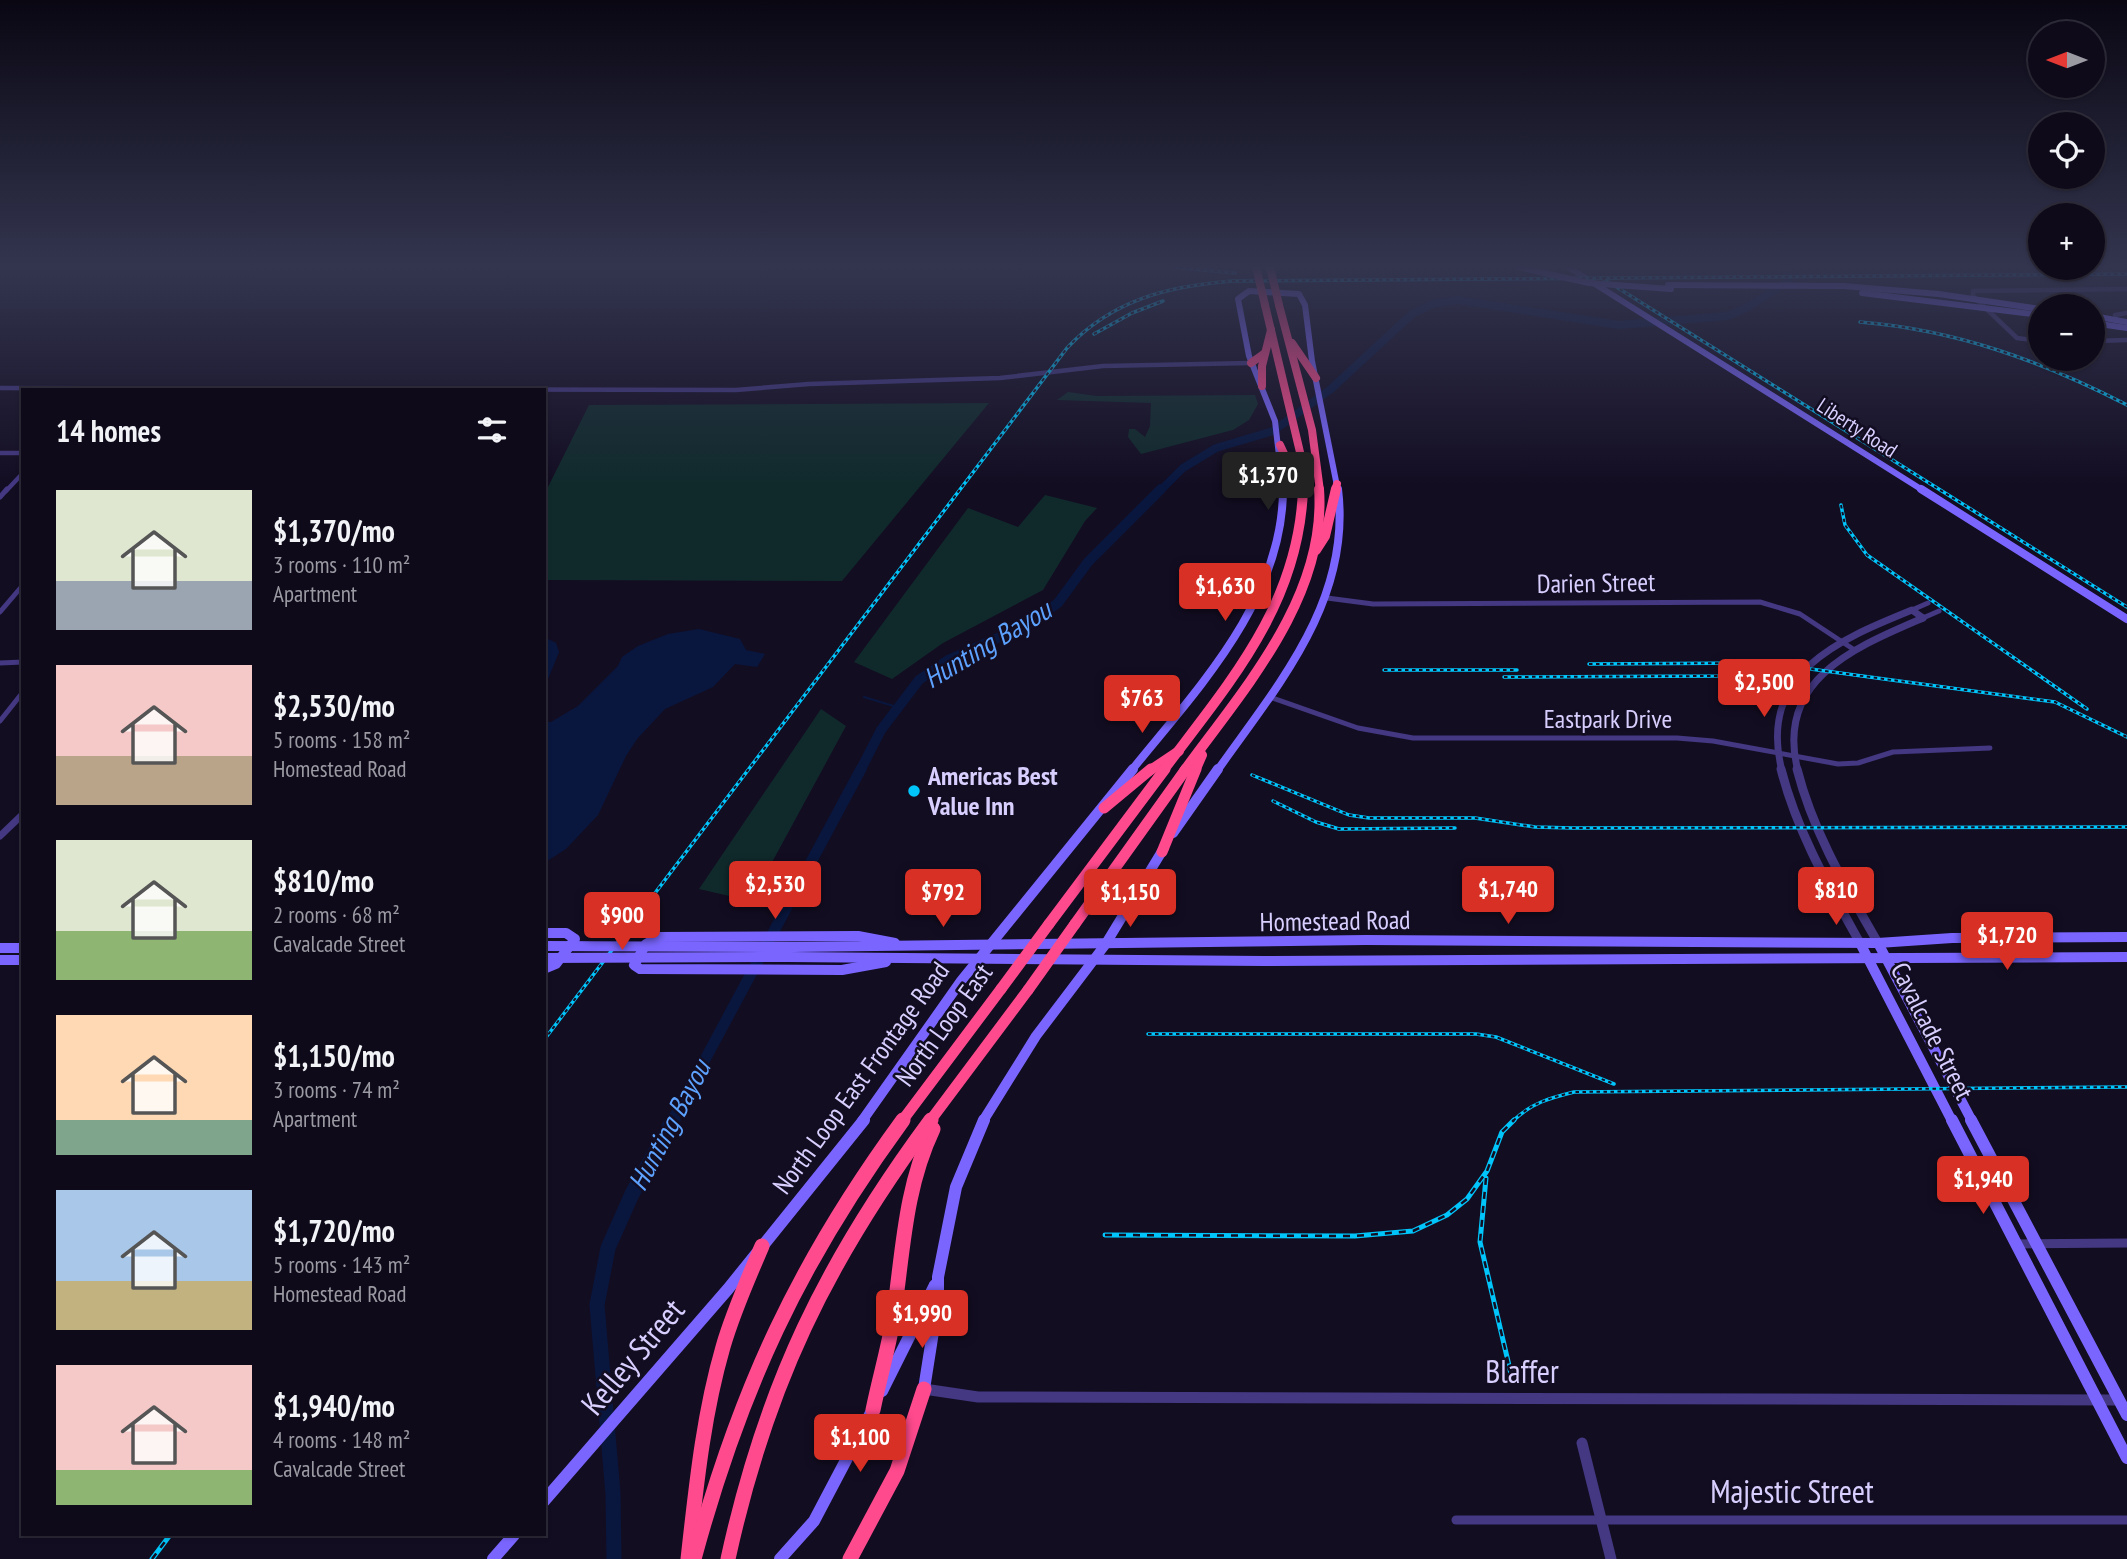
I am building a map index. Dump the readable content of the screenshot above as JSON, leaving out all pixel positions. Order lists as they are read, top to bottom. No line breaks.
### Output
{"streets":{"highway":["North Loop East"],"main road":["Liberty Road","Homestead Road","Cavalcade Street","North Loop East Frontage Road","Kelley Street"],"street":["Darien Street","Eastpark Drive","Blaffer","Majestic Street"]},"crossings":[["Darien Street","Cavalcade Street"],["Darien Street","North Loop East Frontage Road"],["Eastpark Drive","Cavalcade Street"],["Eastpark Drive","North Loop East Frontage Road"],["Homestead Road","Cavalcade Street"],["Homestead Road","North Loop East Frontage Road"],["Cavalcade Street","Blaffer"],["North Loop East Frontage Road","Kelley Street"],["North Loop East Frontage Road","Blaffer"]],"water":["Hunting Bayou"],"places":["Americas Best Value Inn"],"north":"left","page":{"map_buttons":["+","−"],"heading":"14 homes","price":["$1,370","$1,630","$2,500","$763","$2,530","$1,740","$810","$792","$1,150","$900","$1,720","$1,940","$1,990","$1,100"],"list":[{"name":"$1,370/mo","note":"3 rooms · 110 m² · Apartment"},{"name":"$2,530/mo","note":"5 rooms · 158 m² · Homestead Road"},{"name":"$810/mo","note":"2 rooms · 68 m² · Cavalcade Street"},{"name":"$1,150/mo","note":"3 rooms · 74 m² · Apartment"},{"name":"$1,720/mo","note":"5 rooms · 143 m² · Homestead Road"},{"name":"$1,940/mo","note":"4 rooms · 148 m² · Cavalcade Street"}]}}
